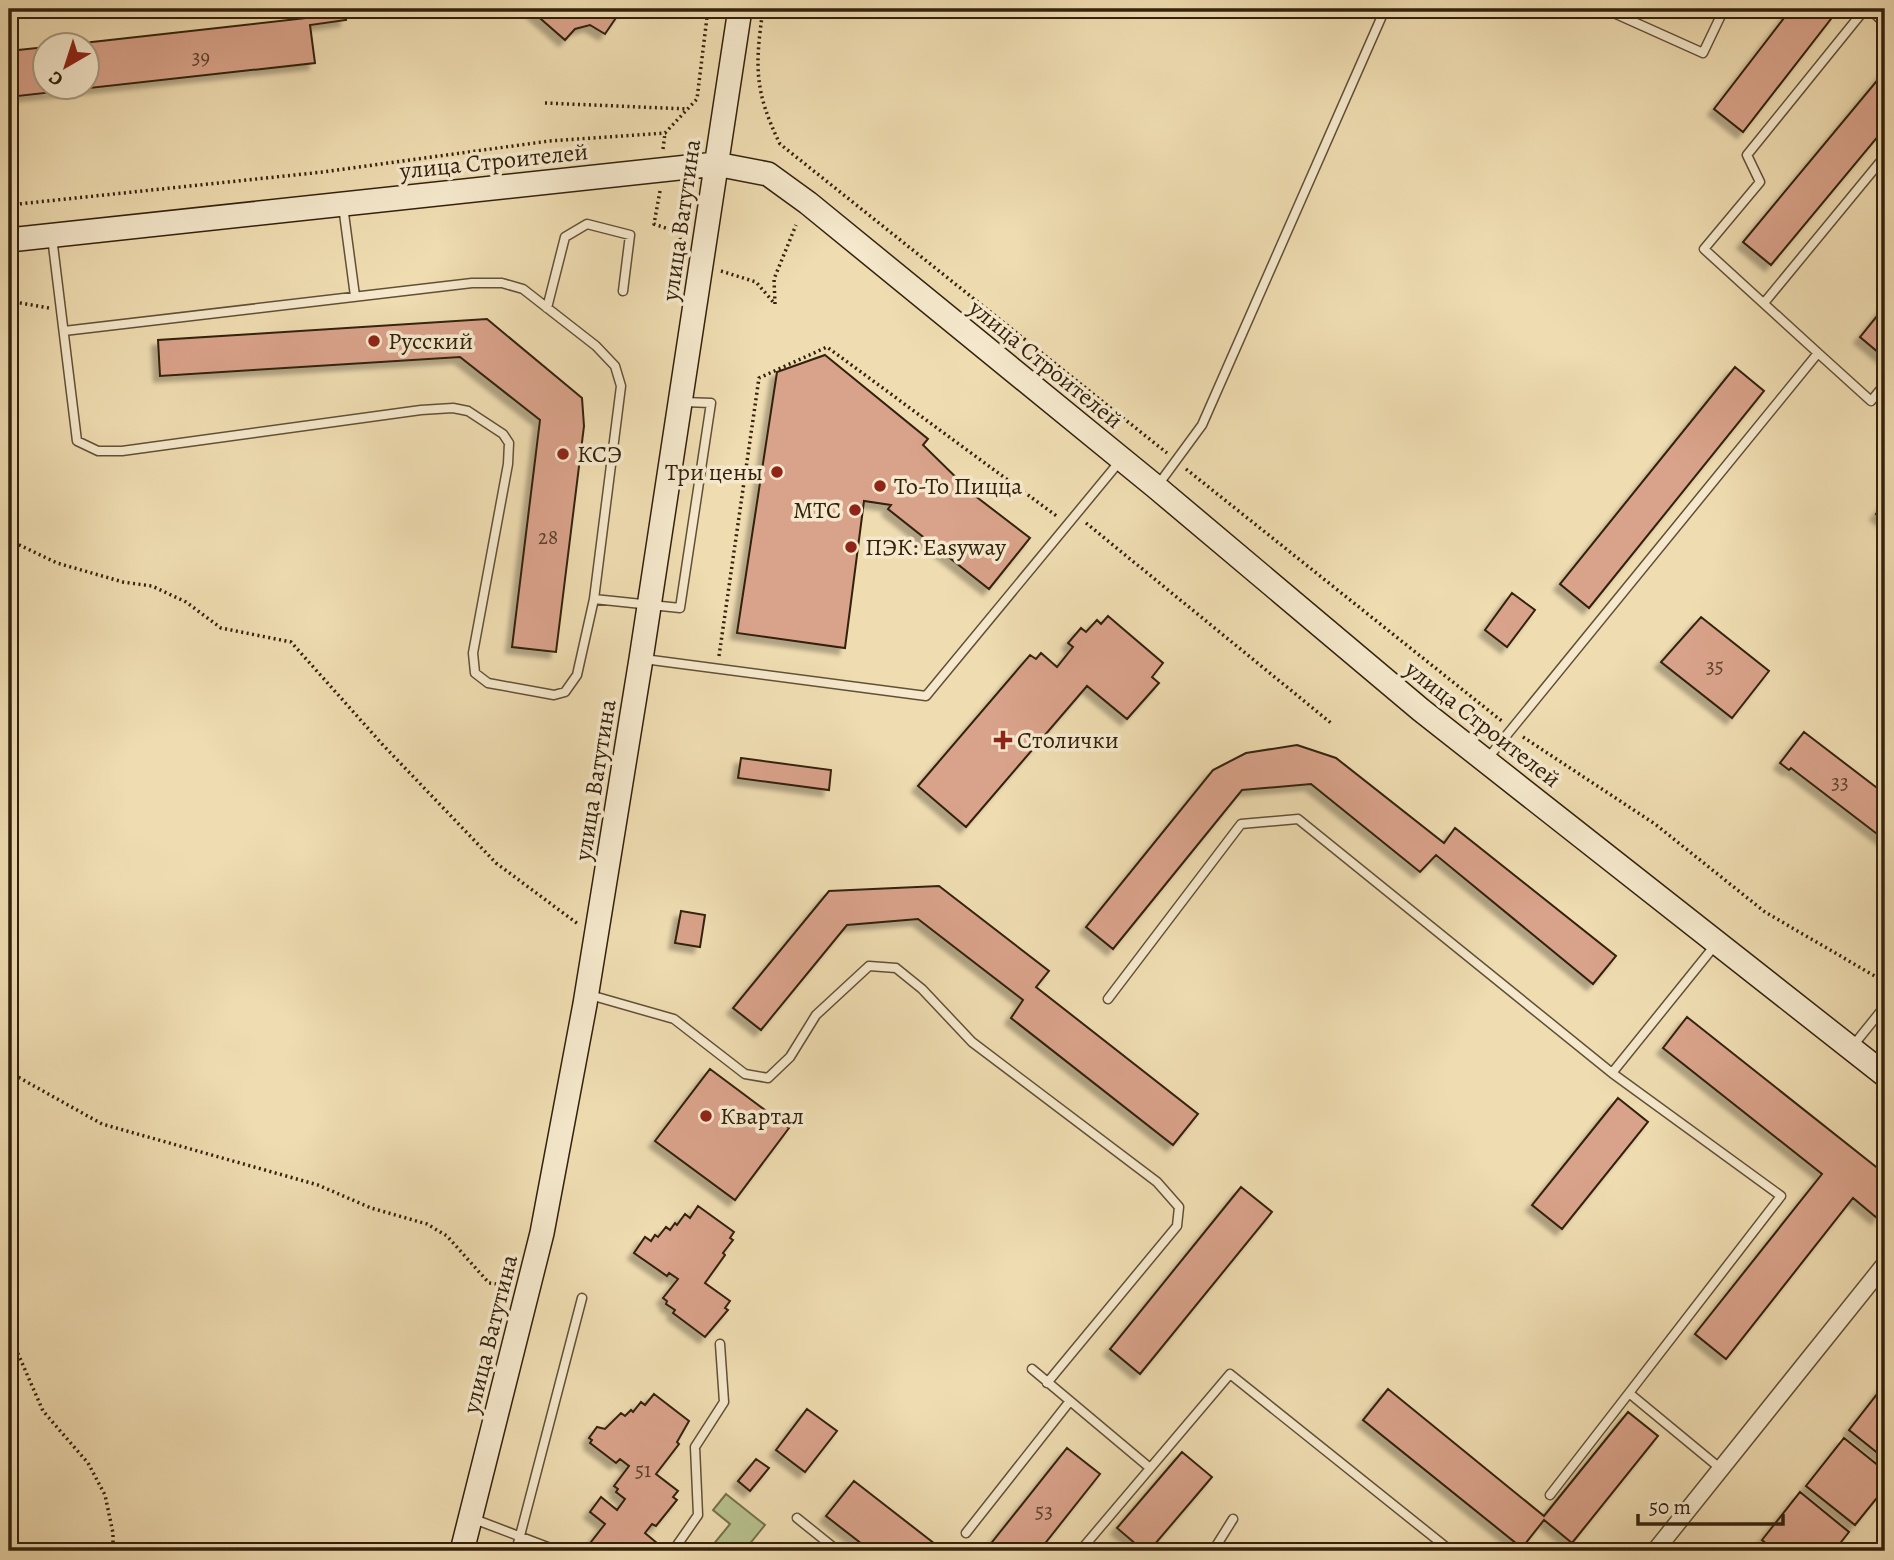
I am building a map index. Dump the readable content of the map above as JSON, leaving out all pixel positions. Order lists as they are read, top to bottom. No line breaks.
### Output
{"streets":{"street":["улица Строителей","улица Ватутина"]},"crossings":[["улица Строителей","улица Ватутина"]],"places":{"other":["Русский","КСЭ","Три цены","То-То Пицца","МТС","ПЭК: Easyway","Квартал"],"health":["Столички"]},"house_numbers":["39","28","35","33","51","53"],"scale_bar":"50 m","north":"bottom left"}
